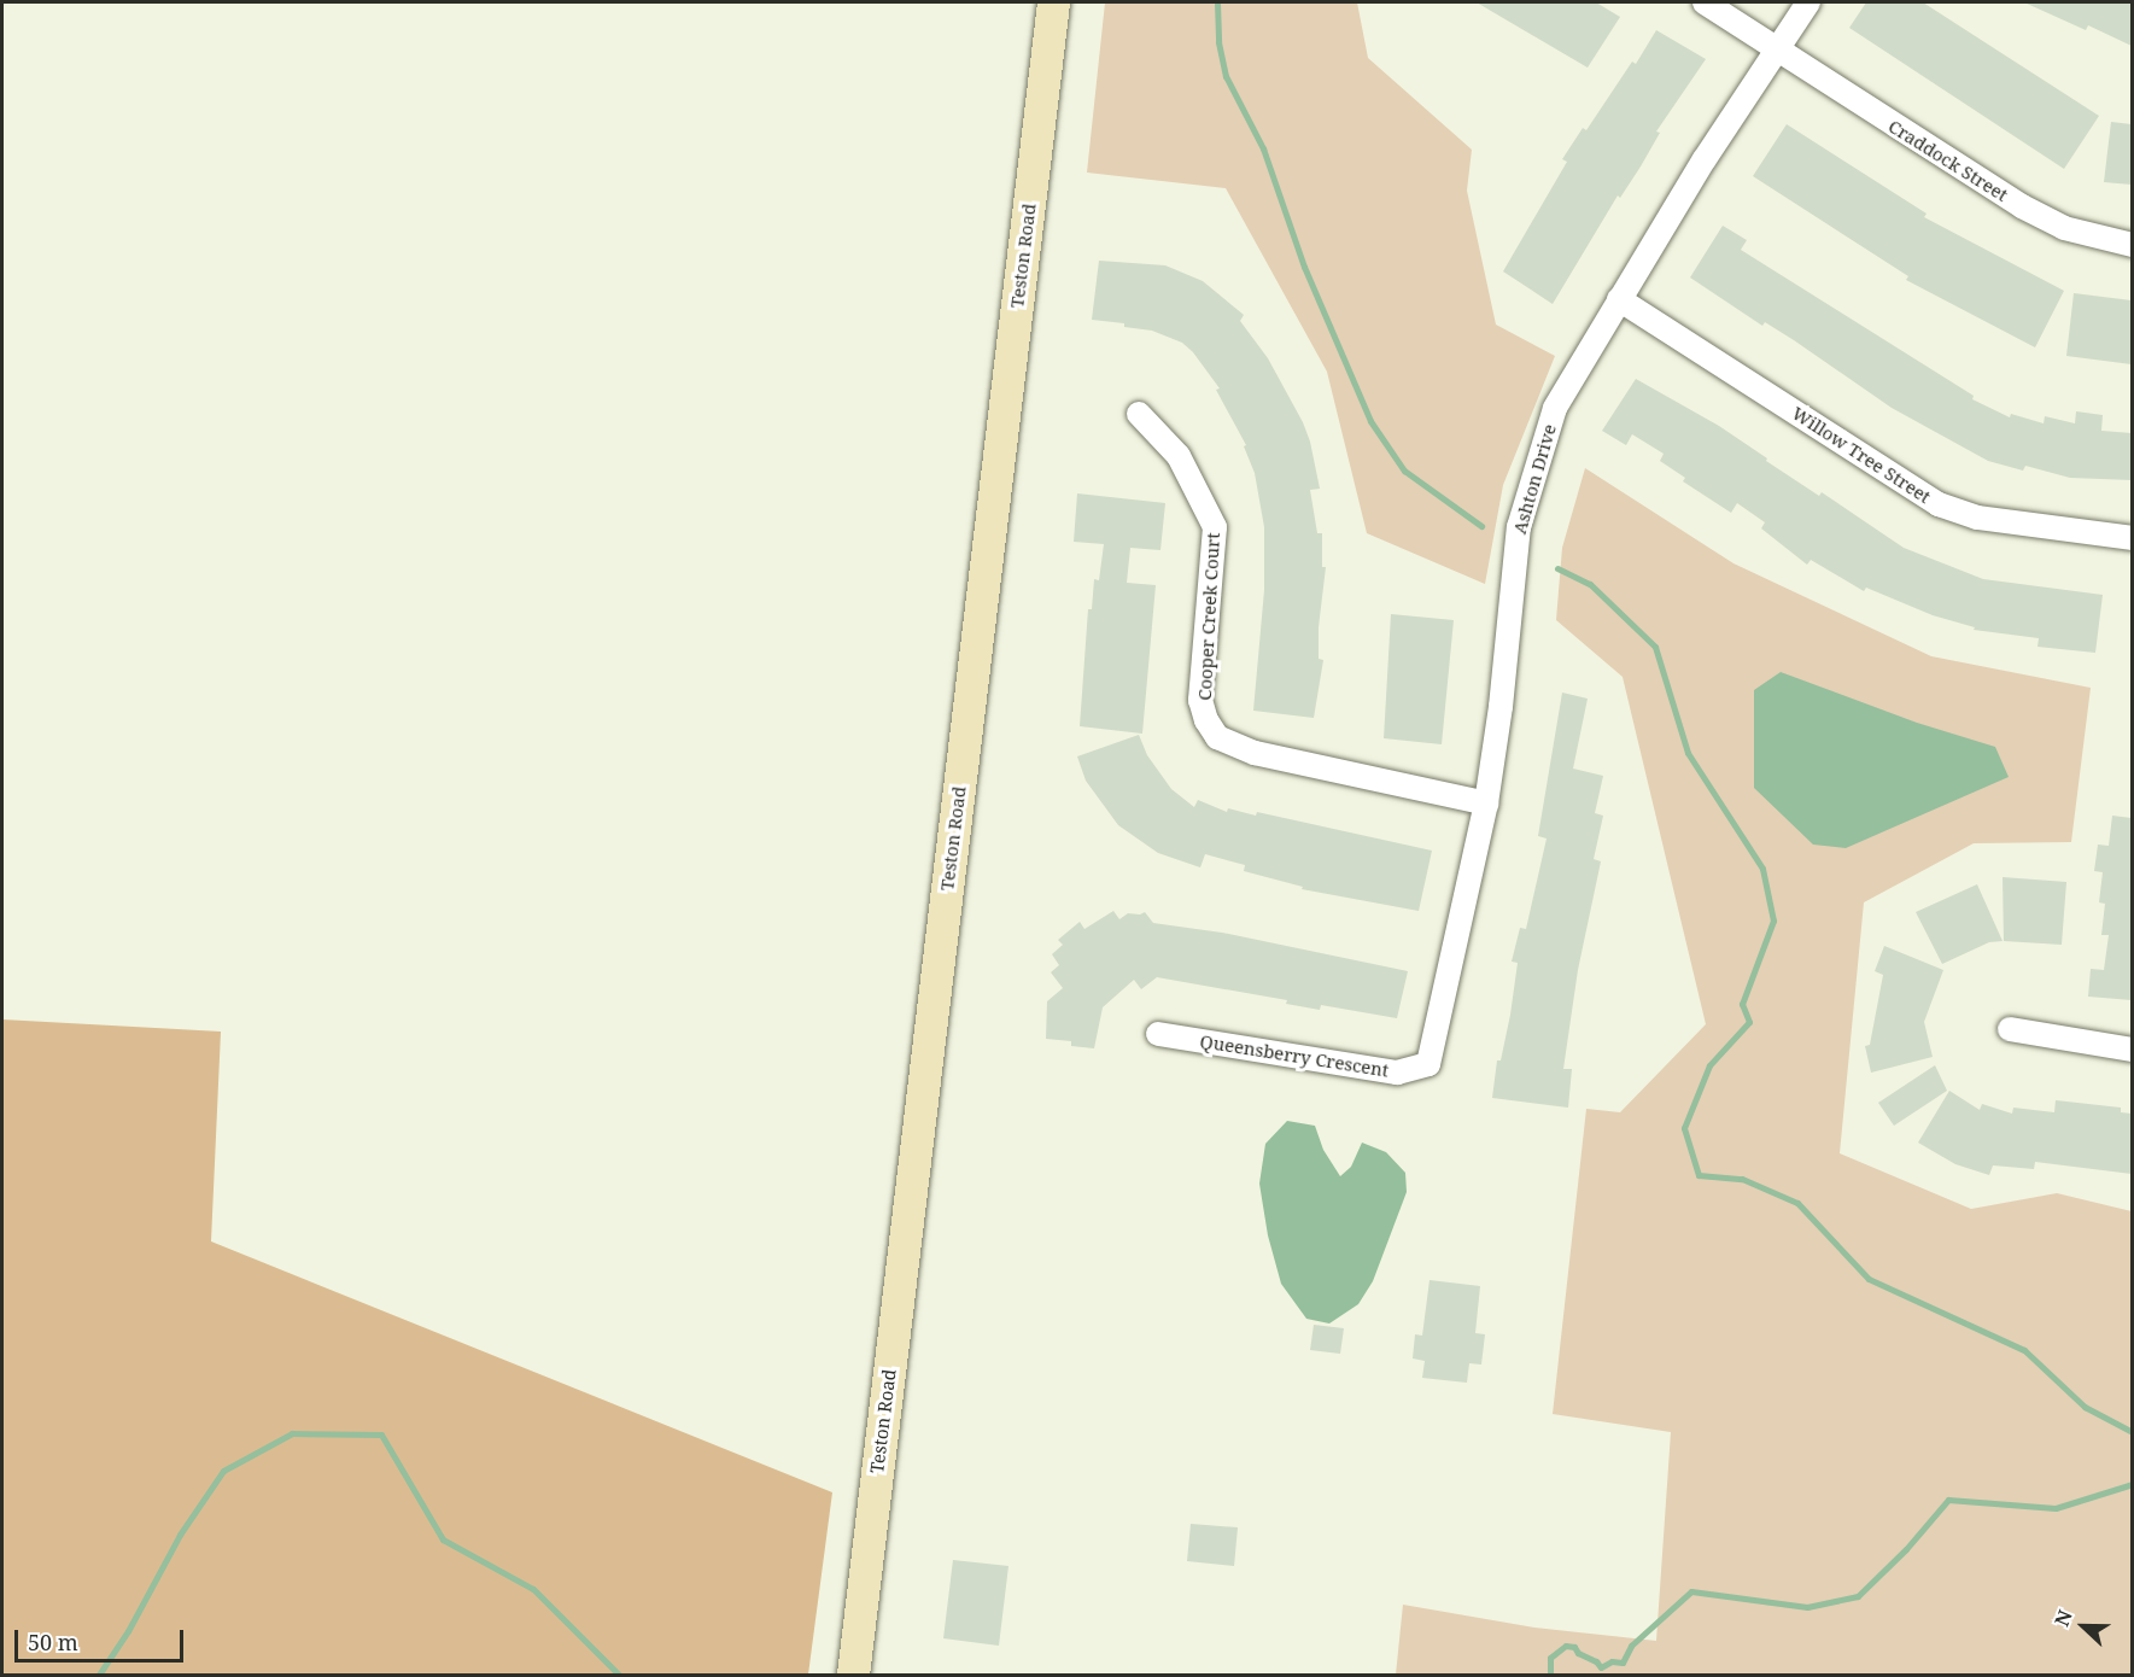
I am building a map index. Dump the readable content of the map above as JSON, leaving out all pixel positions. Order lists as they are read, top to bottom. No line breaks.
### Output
{"streets":{"main road":["Teston Road"],"street":["Craddock Street","Willow Tree Street","Ashton Drive","Cooper Creek Court","Queensberry Crescent"]},"crossings":[["Craddock Street","Ashton Drive"],["Willow Tree Street","Ashton Drive"],["Ashton Drive","Cooper Creek Court"],["Ashton Drive","Queensberry Crescent"]],"scale_bar":"50 m","north":"left"}
